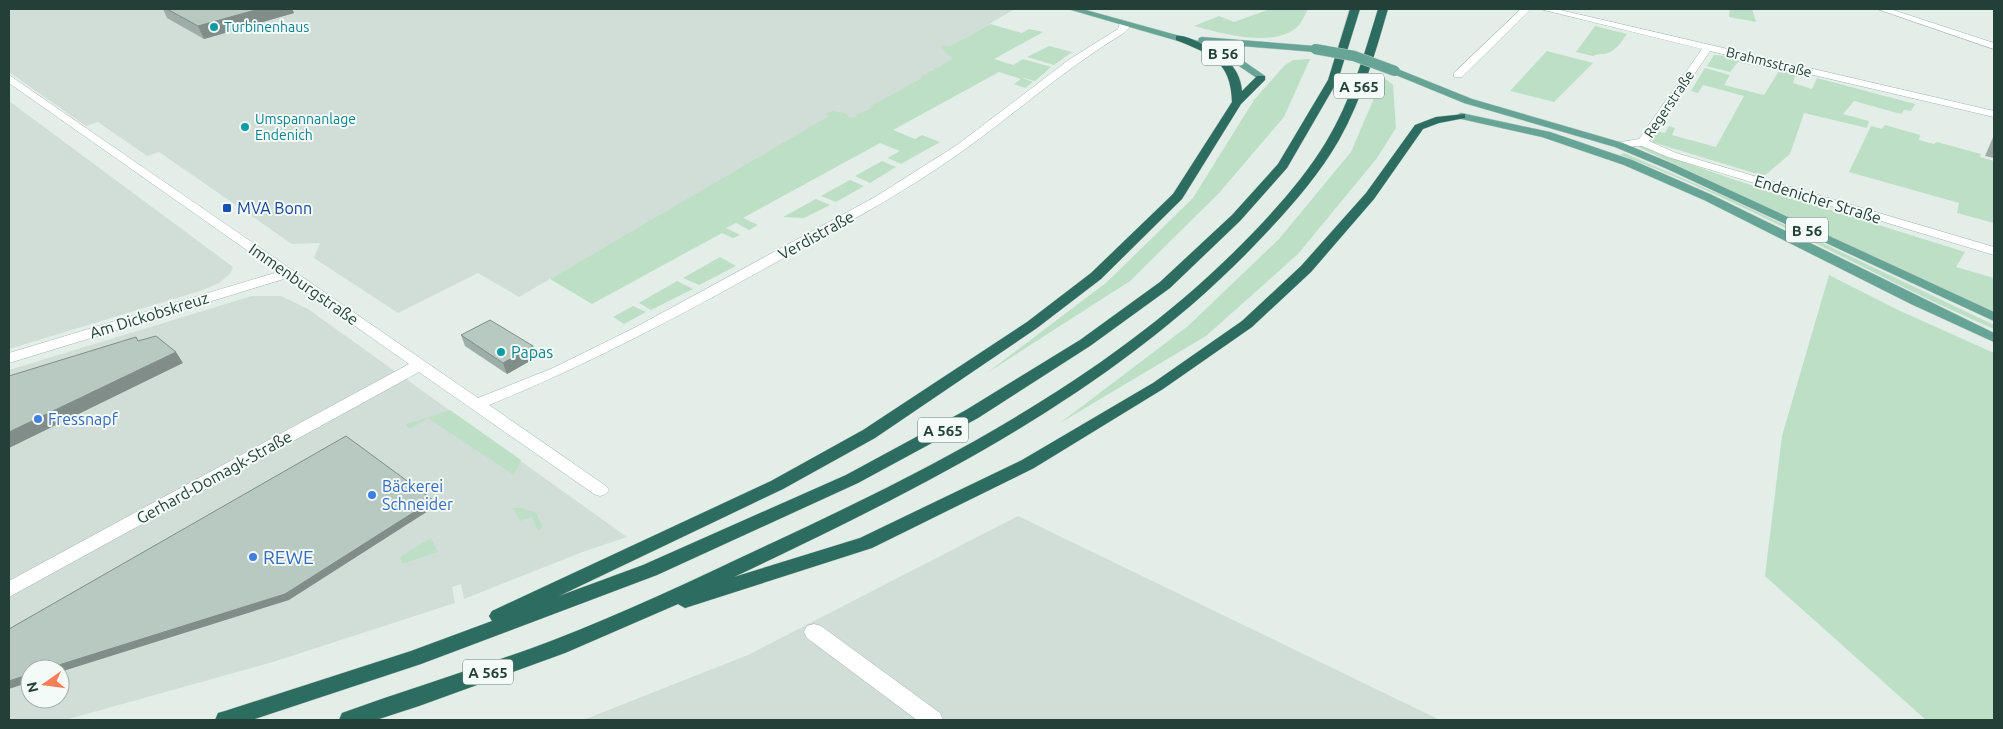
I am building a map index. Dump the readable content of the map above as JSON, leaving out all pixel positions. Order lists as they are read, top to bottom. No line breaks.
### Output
{"streets":{"highway":["A 565"],"main road":["B 56"],"street":["Brahmsstraße","Regerstraße","Endenicher Straße","Verdistraße","Immenburgstraße","Am Dickobskreuz","Gerhard-Domagk-Straße"]},"crossings":[["B 56","Regerstraße"],["B 56","Verdistraße"],["Brahmsstraße","Regerstraße"],["Regerstraße","Endenicher Straße"],["Verdistraße","Immenburgstraße"],["Immenburgstraße","Am Dickobskreuz"],["Immenburgstraße","Gerhard-Domagk-Straße"]],"places":{"other":["Turbinenhaus","Umspannanlage Endenich","Papas","Fressnapf","Bäckerei Schneider","REWE"],"transit":["MVA Bonn"]},"north":"left"}
